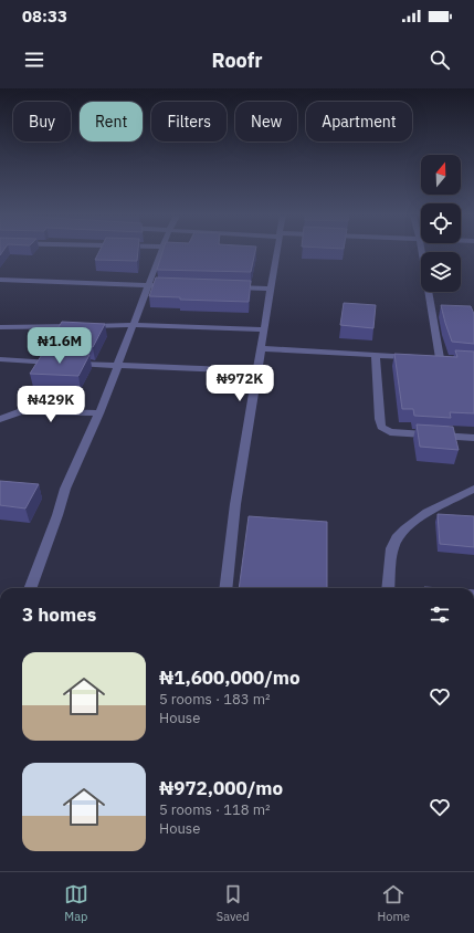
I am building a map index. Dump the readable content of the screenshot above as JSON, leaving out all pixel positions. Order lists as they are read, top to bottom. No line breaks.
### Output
{"north":"top","page":{"status":"08:33","header":"Roofr","chip":["Buy","Rent","Filters","New","Apartment"],"price":["₦1.6M","₦972K","₦429K"],"heading":"3 homes","list":[{"name":"₦1,600,000/mo","note":"5 rooms · 183 m² · House"},{"name":"₦972,000/mo","note":"5 rooms · 118 m² · House"}],"tabs":["Map","Saved","Home"]}}
